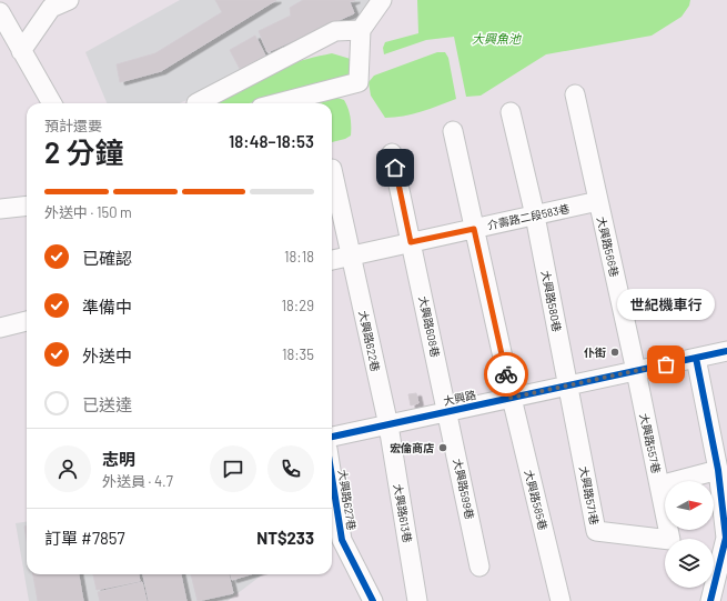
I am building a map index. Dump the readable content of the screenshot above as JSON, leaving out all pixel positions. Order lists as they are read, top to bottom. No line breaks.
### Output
{"streets":{"street":["介壽路二段583巷","大興路566巷","大興路580巷","大興路608巷","大興路622巷","大興路","大興路557巷","大興路599巷","大興路571巷","大興路627巷","大興路585巷","大興路613巷"]},"crossings":[["介壽路二段583巷","大興路566巷"],["介壽路二段583巷","大興路580巷"],["介壽路二段583巷","大興路608巷"],["介壽路二段583巷","大興路622巷"],["介壽路二段583巷","大興路585巷"],["大興路566巷","大興路"],["大興路566巷","大興路557巷"],["大興路580巷","大興路"],["大興路580巷","大興路571巷"],["大興路608巷","大興路"],["大興路608巷","大興路599巷"],["大興路622巷","大興路"],["大興路622巷","大興路613巷"],["大興路","大興路557巷"],["大興路","大興路599巷"],["大興路","大興路571巷"],["大興路","大興路585巷"],["大興路","大興路613巷"]],"water":["大興魚池"],"places":["仆街","世紀機車行","宏倫商店"],"north":"right","page":{"heading":["2 分鐘","預計還要","18:48–18:53"],"panel":["志明","外送員 · 4.7","訂單 #7857","NT$233"],"bar":"外送中 · 150 m","list":[["已確認","18:18"],["準備中","18:29"],["外送中","18:35"],"已送達"],"bubble":"世紀機車行"}}
